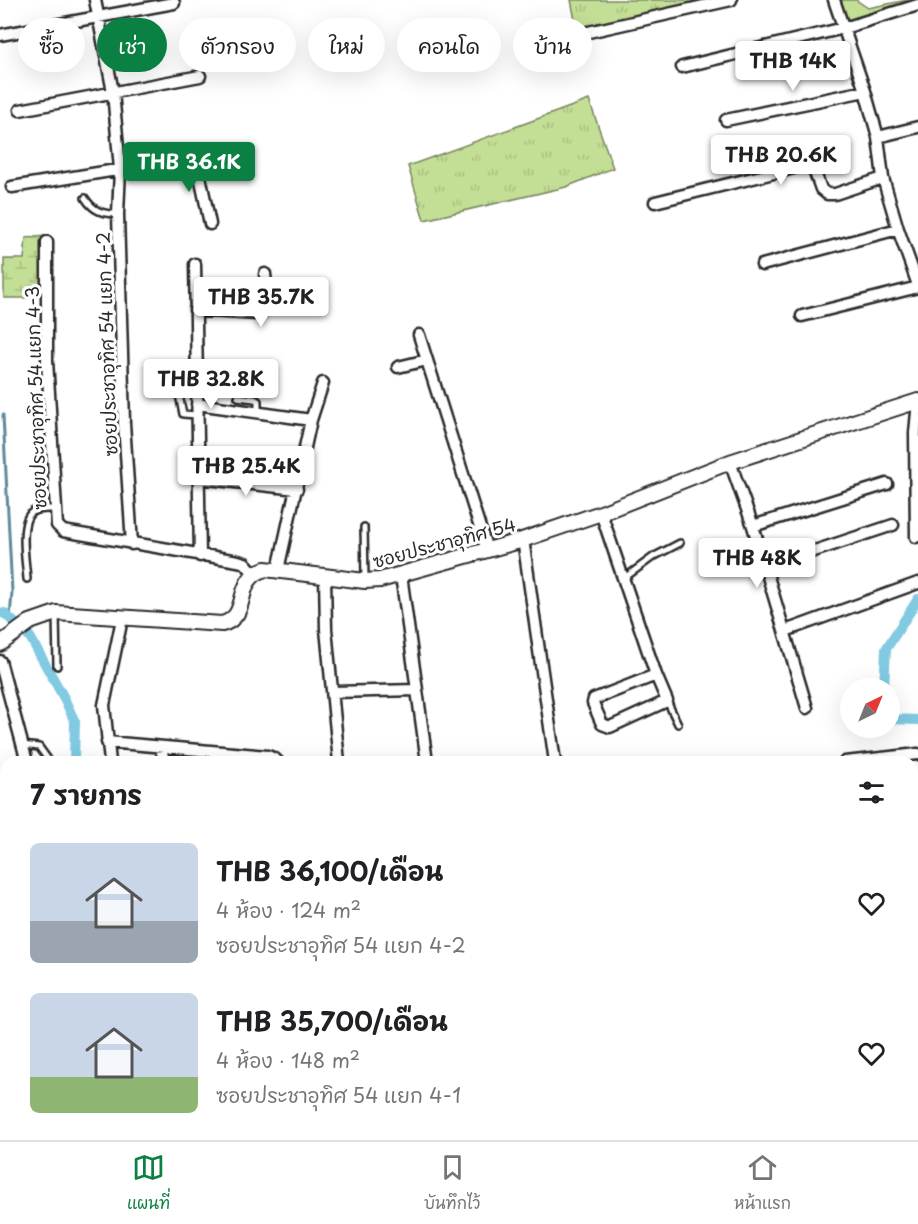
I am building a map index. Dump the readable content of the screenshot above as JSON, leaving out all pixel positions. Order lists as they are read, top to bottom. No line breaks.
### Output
{"streets":{"street":["ซอยประชาอุทิศ 54 แยก 4-2","ซอยประชาอุทิศ 54 แยก 4-3","ซอยประชาอุทิศ 54"]},"crossings":[["ซอยประชาอุทิศ 54 แยก 4-2","ซอยประชาอุทิศ 54 แยก 4-3"],["ซอยประชาอุทิศ 54 แยก 4-3","ซอยประชาอุทิศ 54"]],"north":"top right","page":{"chip":["ซื้อ","เช่า","ตัวกรอง","ใหม่","คอนโด","บ้าน"],"price":["THB 14K","THB 20.6K","THB 36.1K","THB 35.7K","THB 32.8K","THB 25.4K","THB 48K"],"heading":"7 รายการ","list":[{"name":"THB 36,100/เดือน","note":"4 ห้อง · 124 m² · ซอยประชาอุทิศ 54 แยก 4-2"},{"name":"THB 35,700/เดือน","note":"4 ห้อง · 148 m² · ซอยประชาอุทิศ 54 แยก 4-1"}],"tabs":["แผนที่","บันทึกไว้","หน้าแรก"]}}
